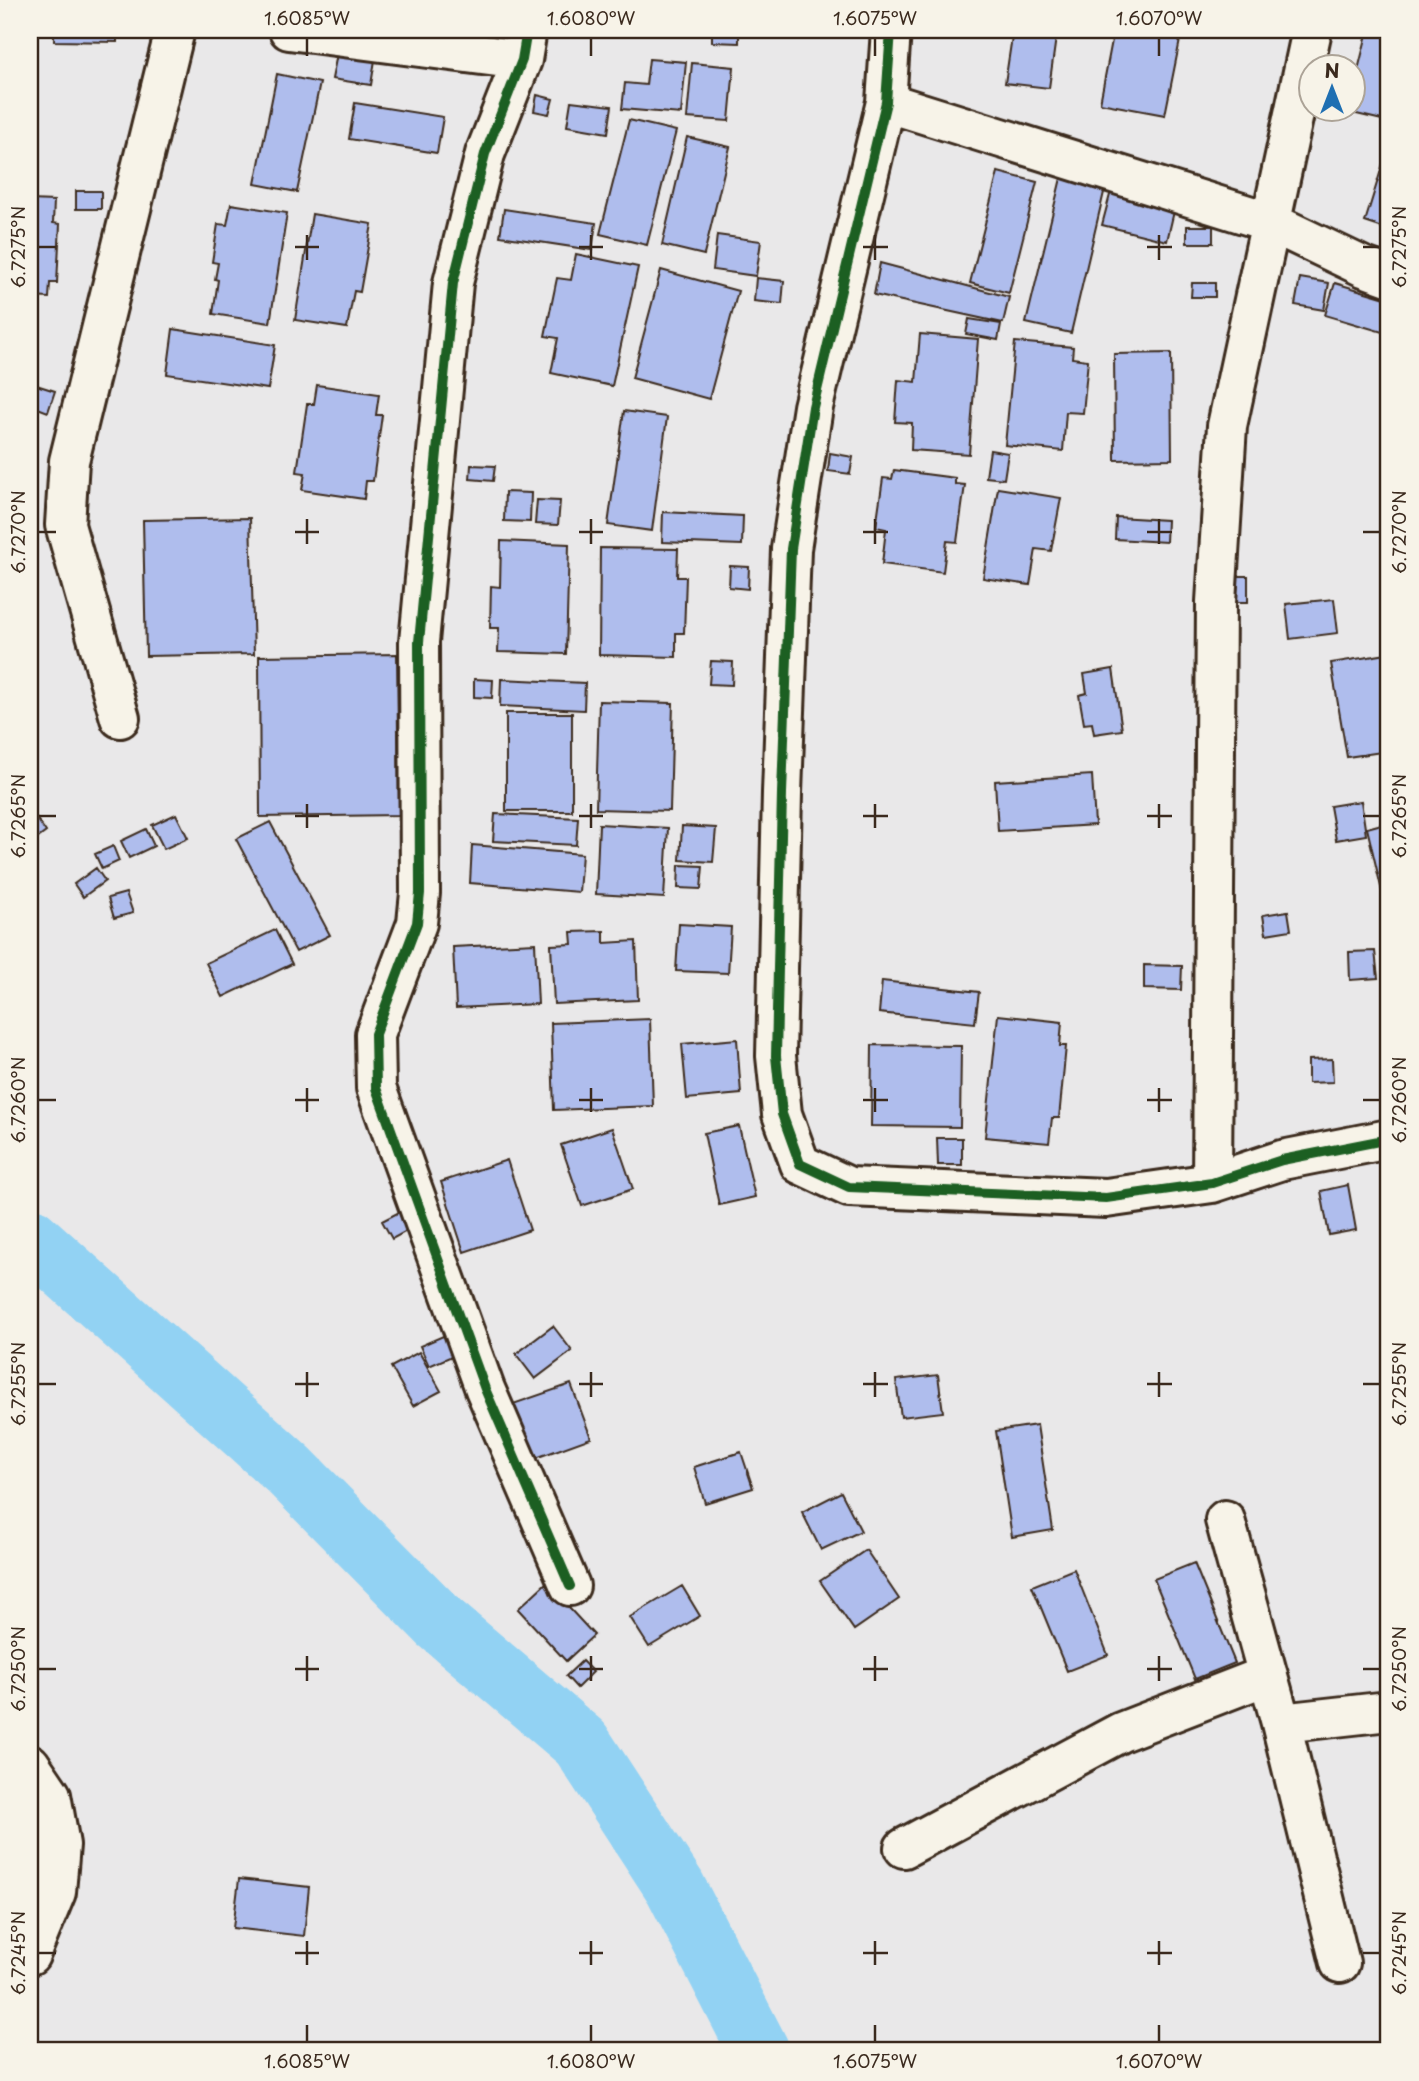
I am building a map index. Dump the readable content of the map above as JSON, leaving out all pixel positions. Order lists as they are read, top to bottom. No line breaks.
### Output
{"north":"top","coordinates":["1.6085°W","1.6080°W","1.6075°W","1.6070°W","6.7275°N","6.7270°N","6.7265°N","6.7260°N","6.7255°N","6.7250°N","6.7245°N"]}
